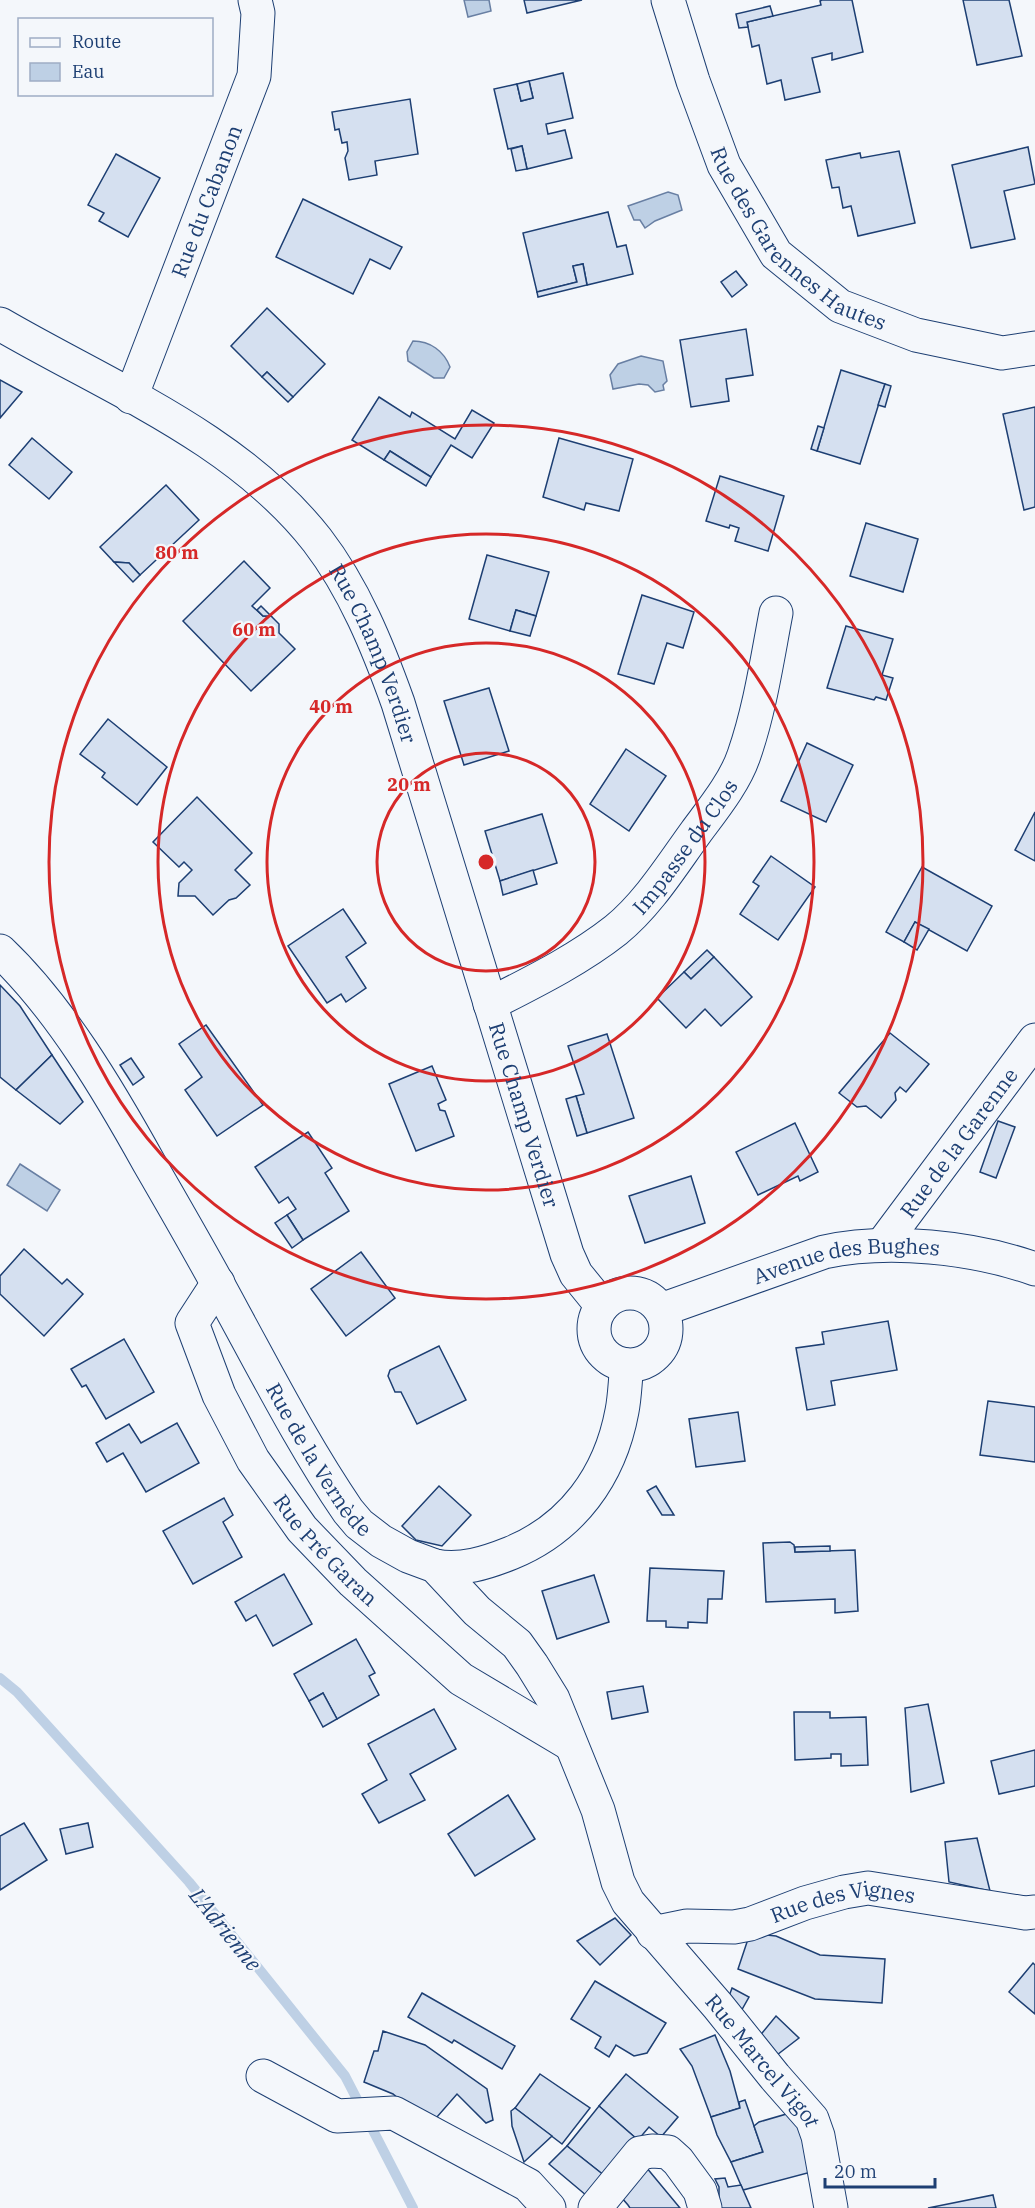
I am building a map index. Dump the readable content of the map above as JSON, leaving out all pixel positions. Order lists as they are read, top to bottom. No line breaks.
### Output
{"streets":{"street":["Rue du Cabanon","Rue des Garennes Hautes","Rue Champ Verdier","Impasse du Clos","Rue de la Garenne","Avenue des Bughes","Rue de la Vernède","Rue Pré Garan","Rue des Vignes","Rue Marcel Vigot"]},"crossings":[["Rue du Cabanon","Rue Champ Verdier"],["Rue Champ Verdier","Impasse du Clos"],["Rue Champ Verdier","Avenue des Bughes"],["Rue de la Garenne","Avenue des Bughes"],["Rue de la Vernède","Rue Pré Garan"],["Rue de la Vernède","Rue des Vignes"],["Rue de la Vernède","Rue Marcel Vigot"],["Rue des Vignes","Rue Marcel Vigot"]],"water":["L'Adrienne"],"legend":["Route","Eau"],"scale_bar":"20 m","rings":["80 m","60 m","40 m","20 m"]}
